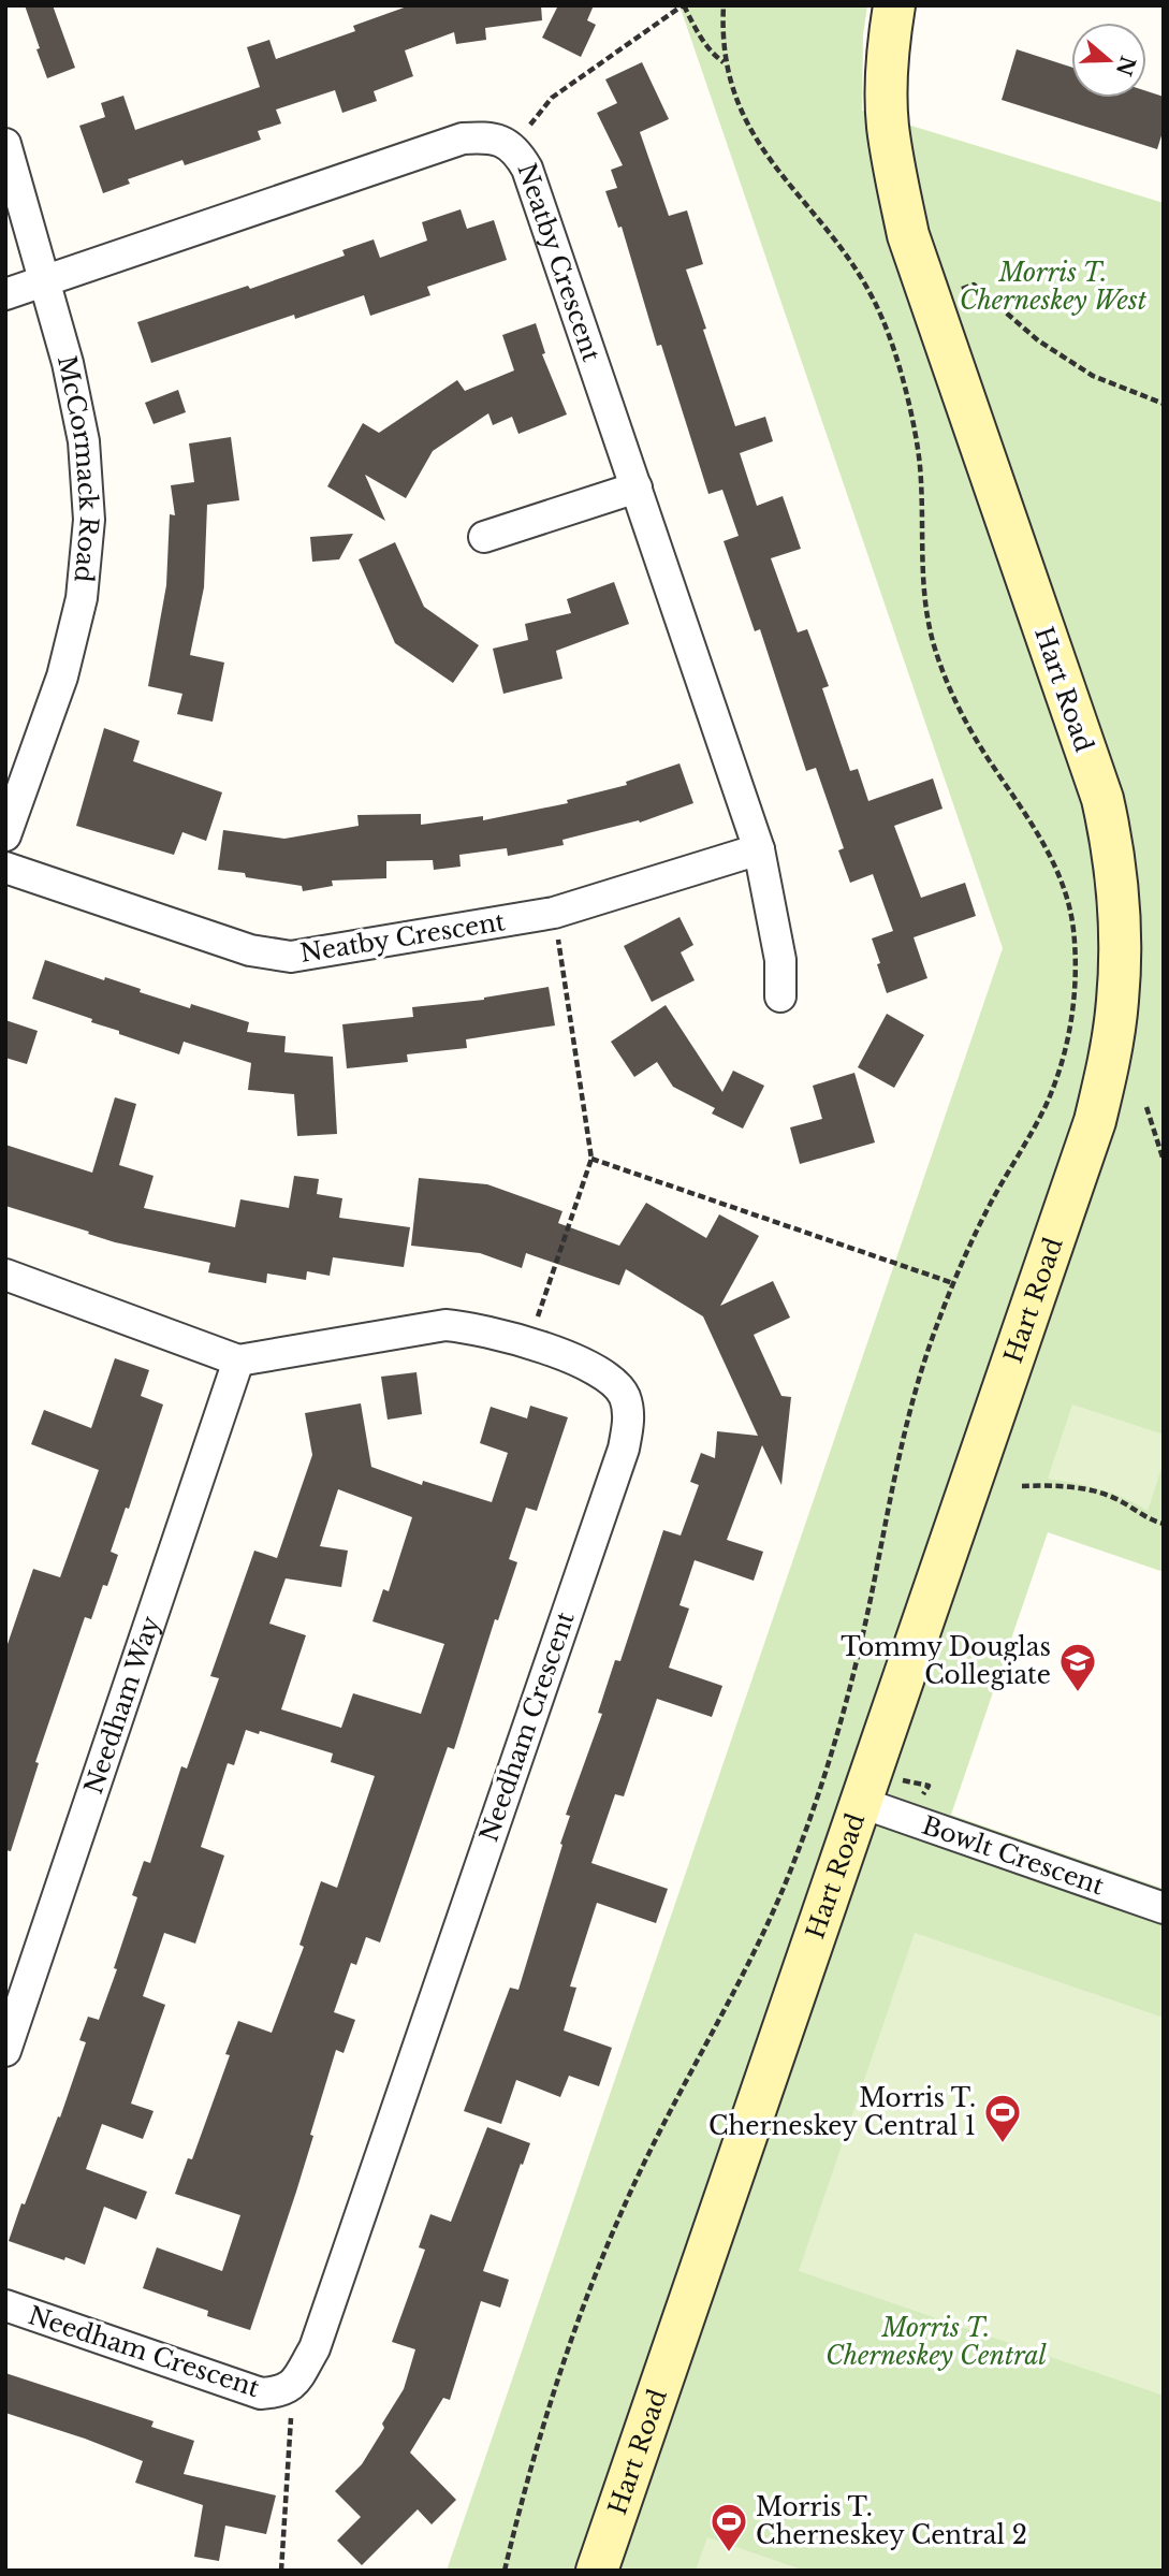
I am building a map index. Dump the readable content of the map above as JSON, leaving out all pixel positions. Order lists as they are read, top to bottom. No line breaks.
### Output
{"streets":{"street":["Neatby Crescent","McCormack Road","Hart Road","Needham Way","Needham Crescent","Bowlt Crescent"]},"crossings":[["Neatby Crescent","McCormack Road"],["Hart Road","Bowlt Crescent"],["Needham Way","Needham Crescent"]],"parks":["Morris T. Cherneskey West","Morris T. Cherneskey Central"],"places":{"school or university":["Tommy Douglas Collegiate"],"sports":["Morris T. Cherneskey Central 1","Morris T. Cherneskey Central 2"]},"north":"right"}
